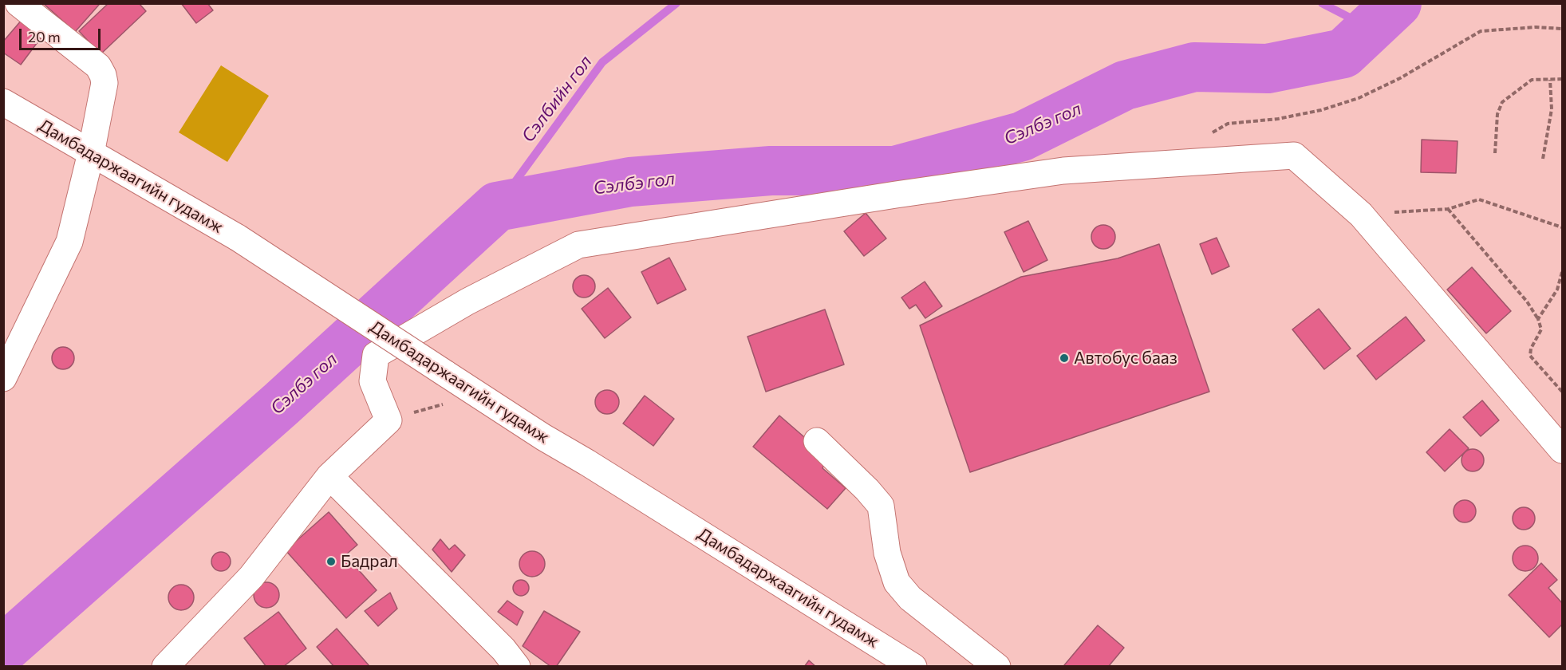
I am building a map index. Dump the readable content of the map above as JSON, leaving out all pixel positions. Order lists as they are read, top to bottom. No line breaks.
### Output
{"streets":{"street":["Дамбадаржаагийн гудамж"]},"water":["Сэлбийн гол","Сэлбэ гол"],"places":["Автобус бааз","Бадрал"],"scale_bar":"20 m"}
